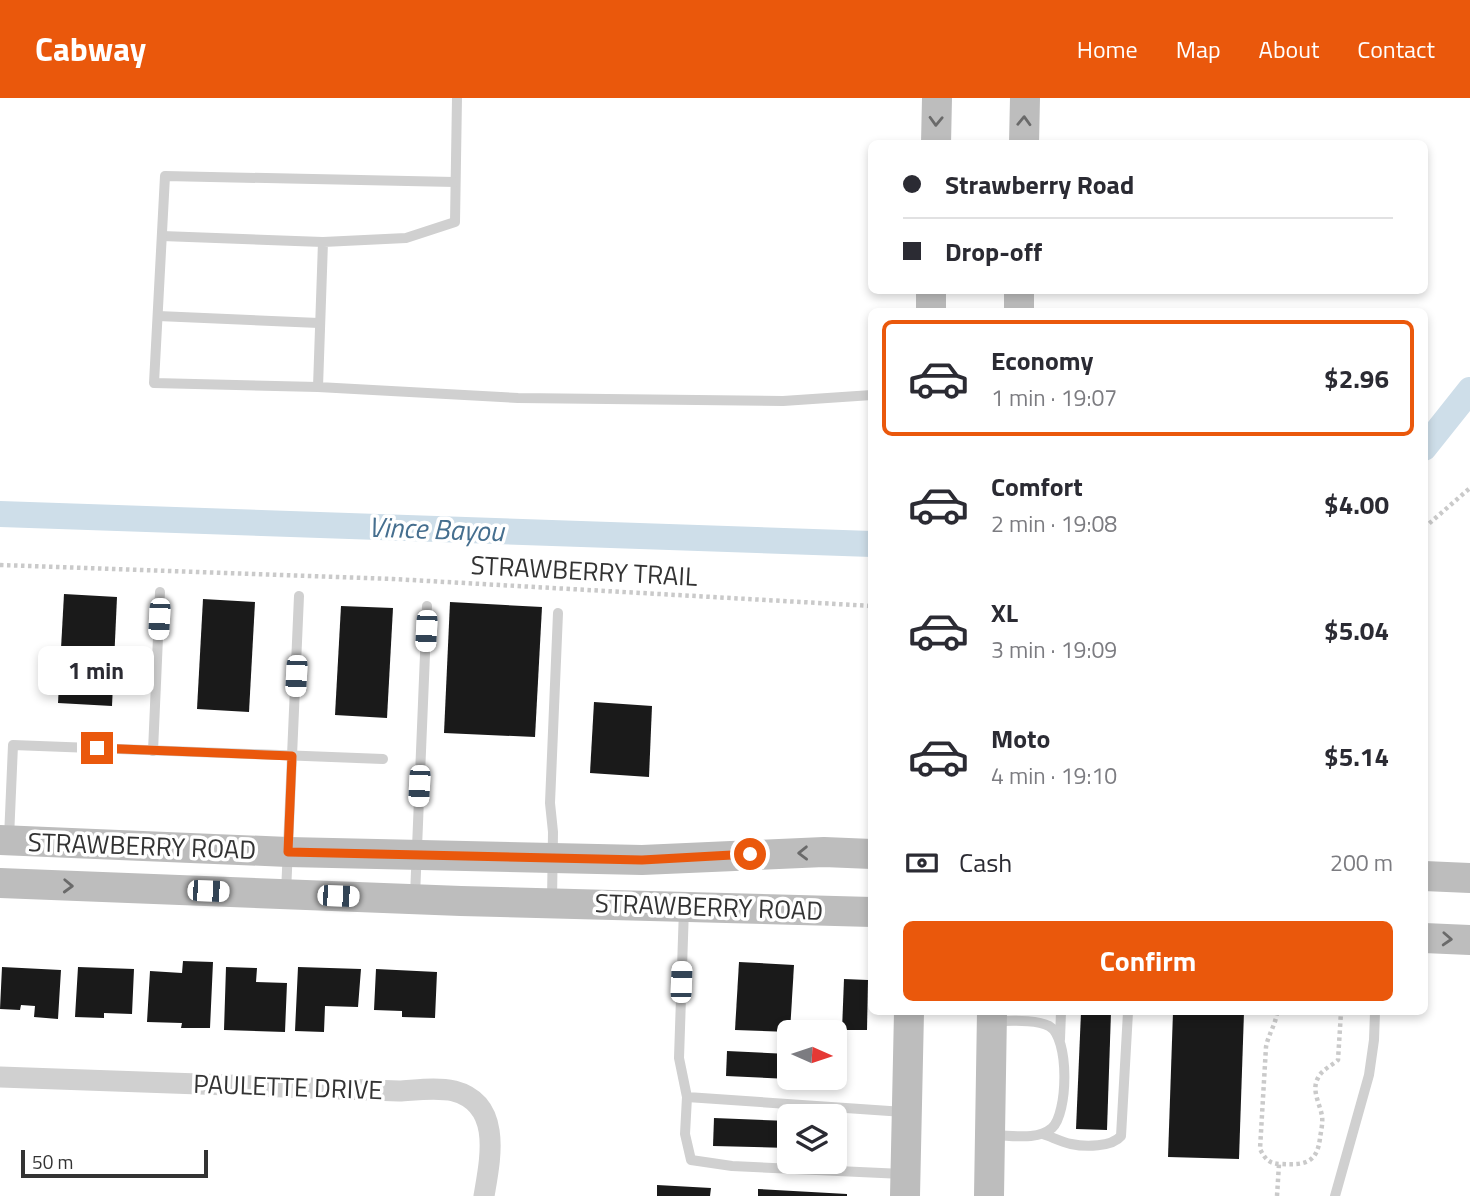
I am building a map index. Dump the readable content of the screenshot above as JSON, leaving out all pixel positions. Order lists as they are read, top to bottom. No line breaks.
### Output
{"streets":{"street":["STRAWBERRY ROAD","PAULETTE DRIVE"],"path":["STRAWBERRY TRAIL"]},"water":["Vince Bayou"],"scale_bar":"50 m","north":"right","page":{"header":"Cabway","nav":["Home","Map","About","Contact"],"banner":["Strawberry Road","Drop-off"],"list":[{"name":"Economy","note":"1 min · 19:07","value":"$2.96"},{"name":"Comfort","note":"2 min · 19:08","value":"$4.00"},{"name":"XL","note":"3 min · 19:09","value":"$5.04"},{"name":"Moto","note":"4 min · 19:10","value":"$5.14"}],"bubble":"1 min","pay":["Cash","200 m"],"buttons":"Confirm","scale":"50 m"}}
